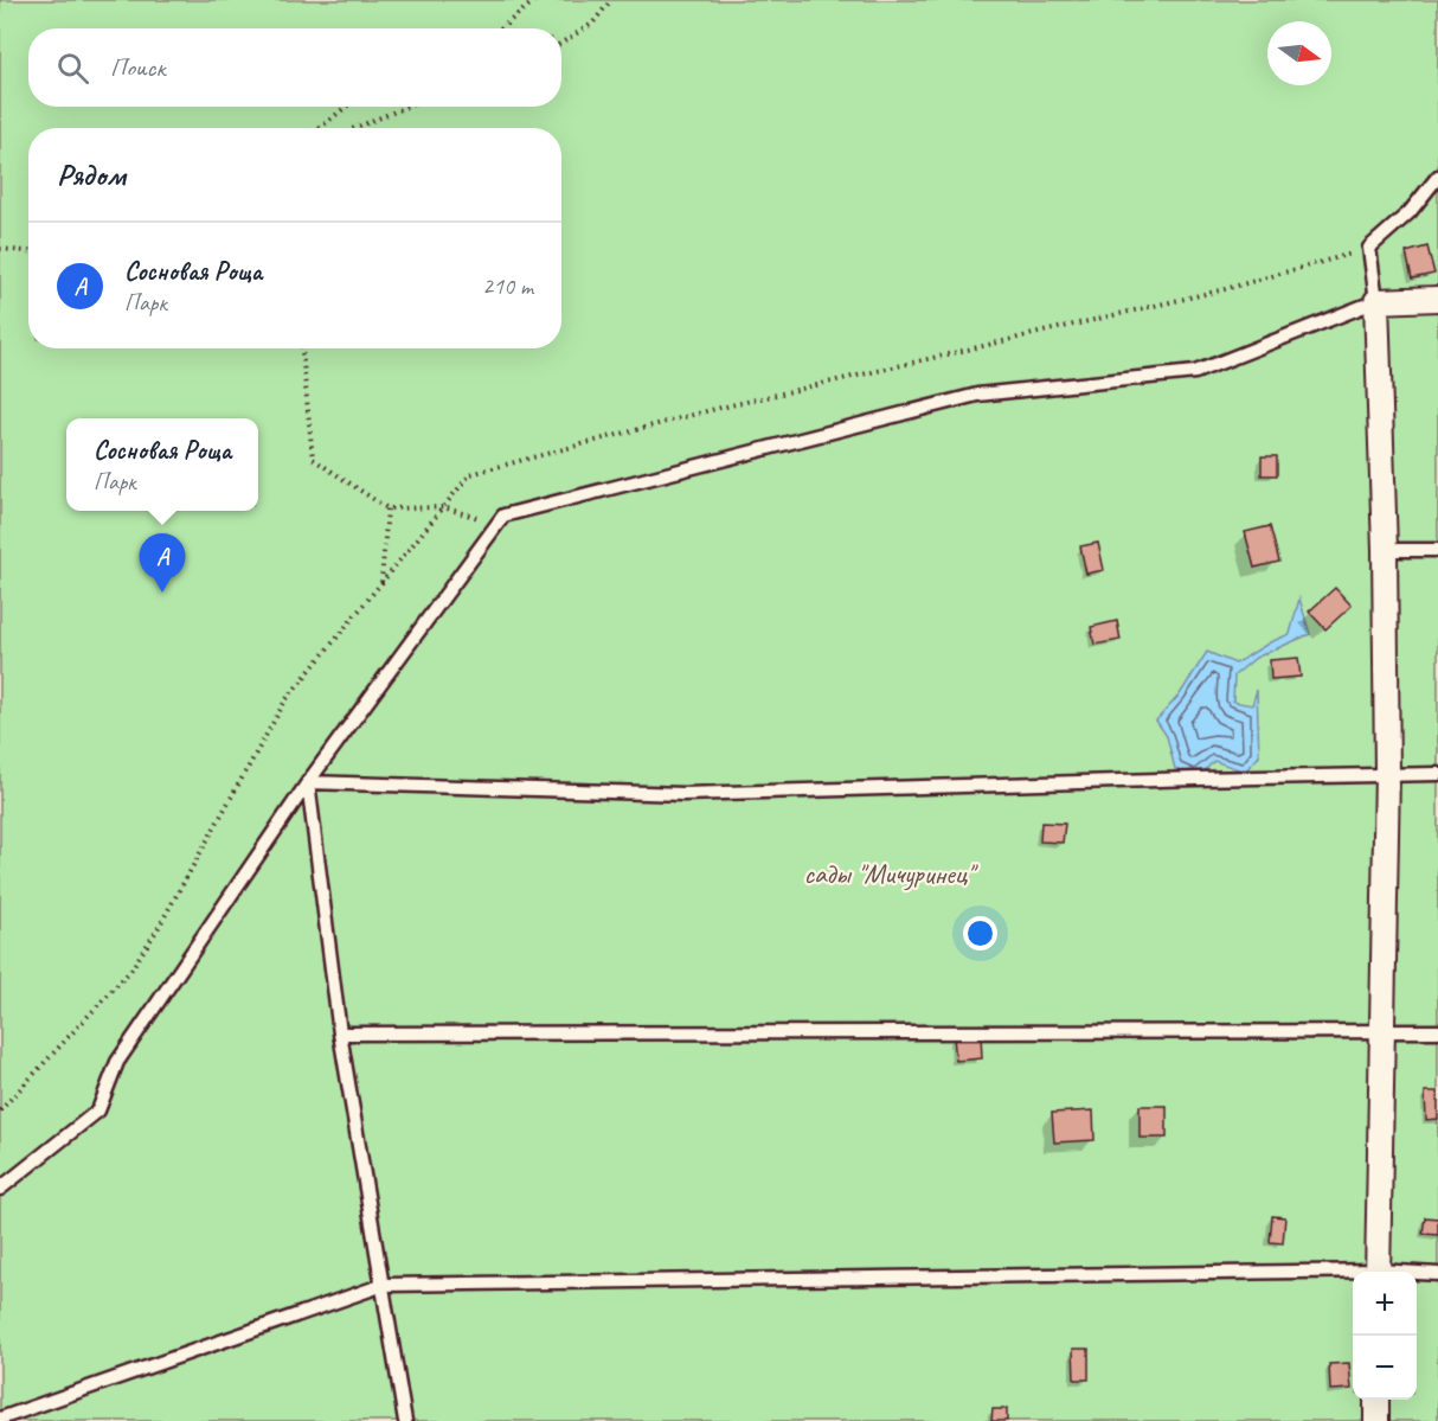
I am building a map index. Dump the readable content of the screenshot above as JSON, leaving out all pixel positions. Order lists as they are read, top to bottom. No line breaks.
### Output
{"parks":["сады \"Мичуринец\""],"north":"right","page":{"search":"Поиск","heading":"Рядом","list":[{"mark":"A","name":"Сосновая Роща","note":"Парк","value":"210 m"}],"popup":["Сосновая Роща","Парк"],"pins":"A","map_buttons":["+","−"]}}
